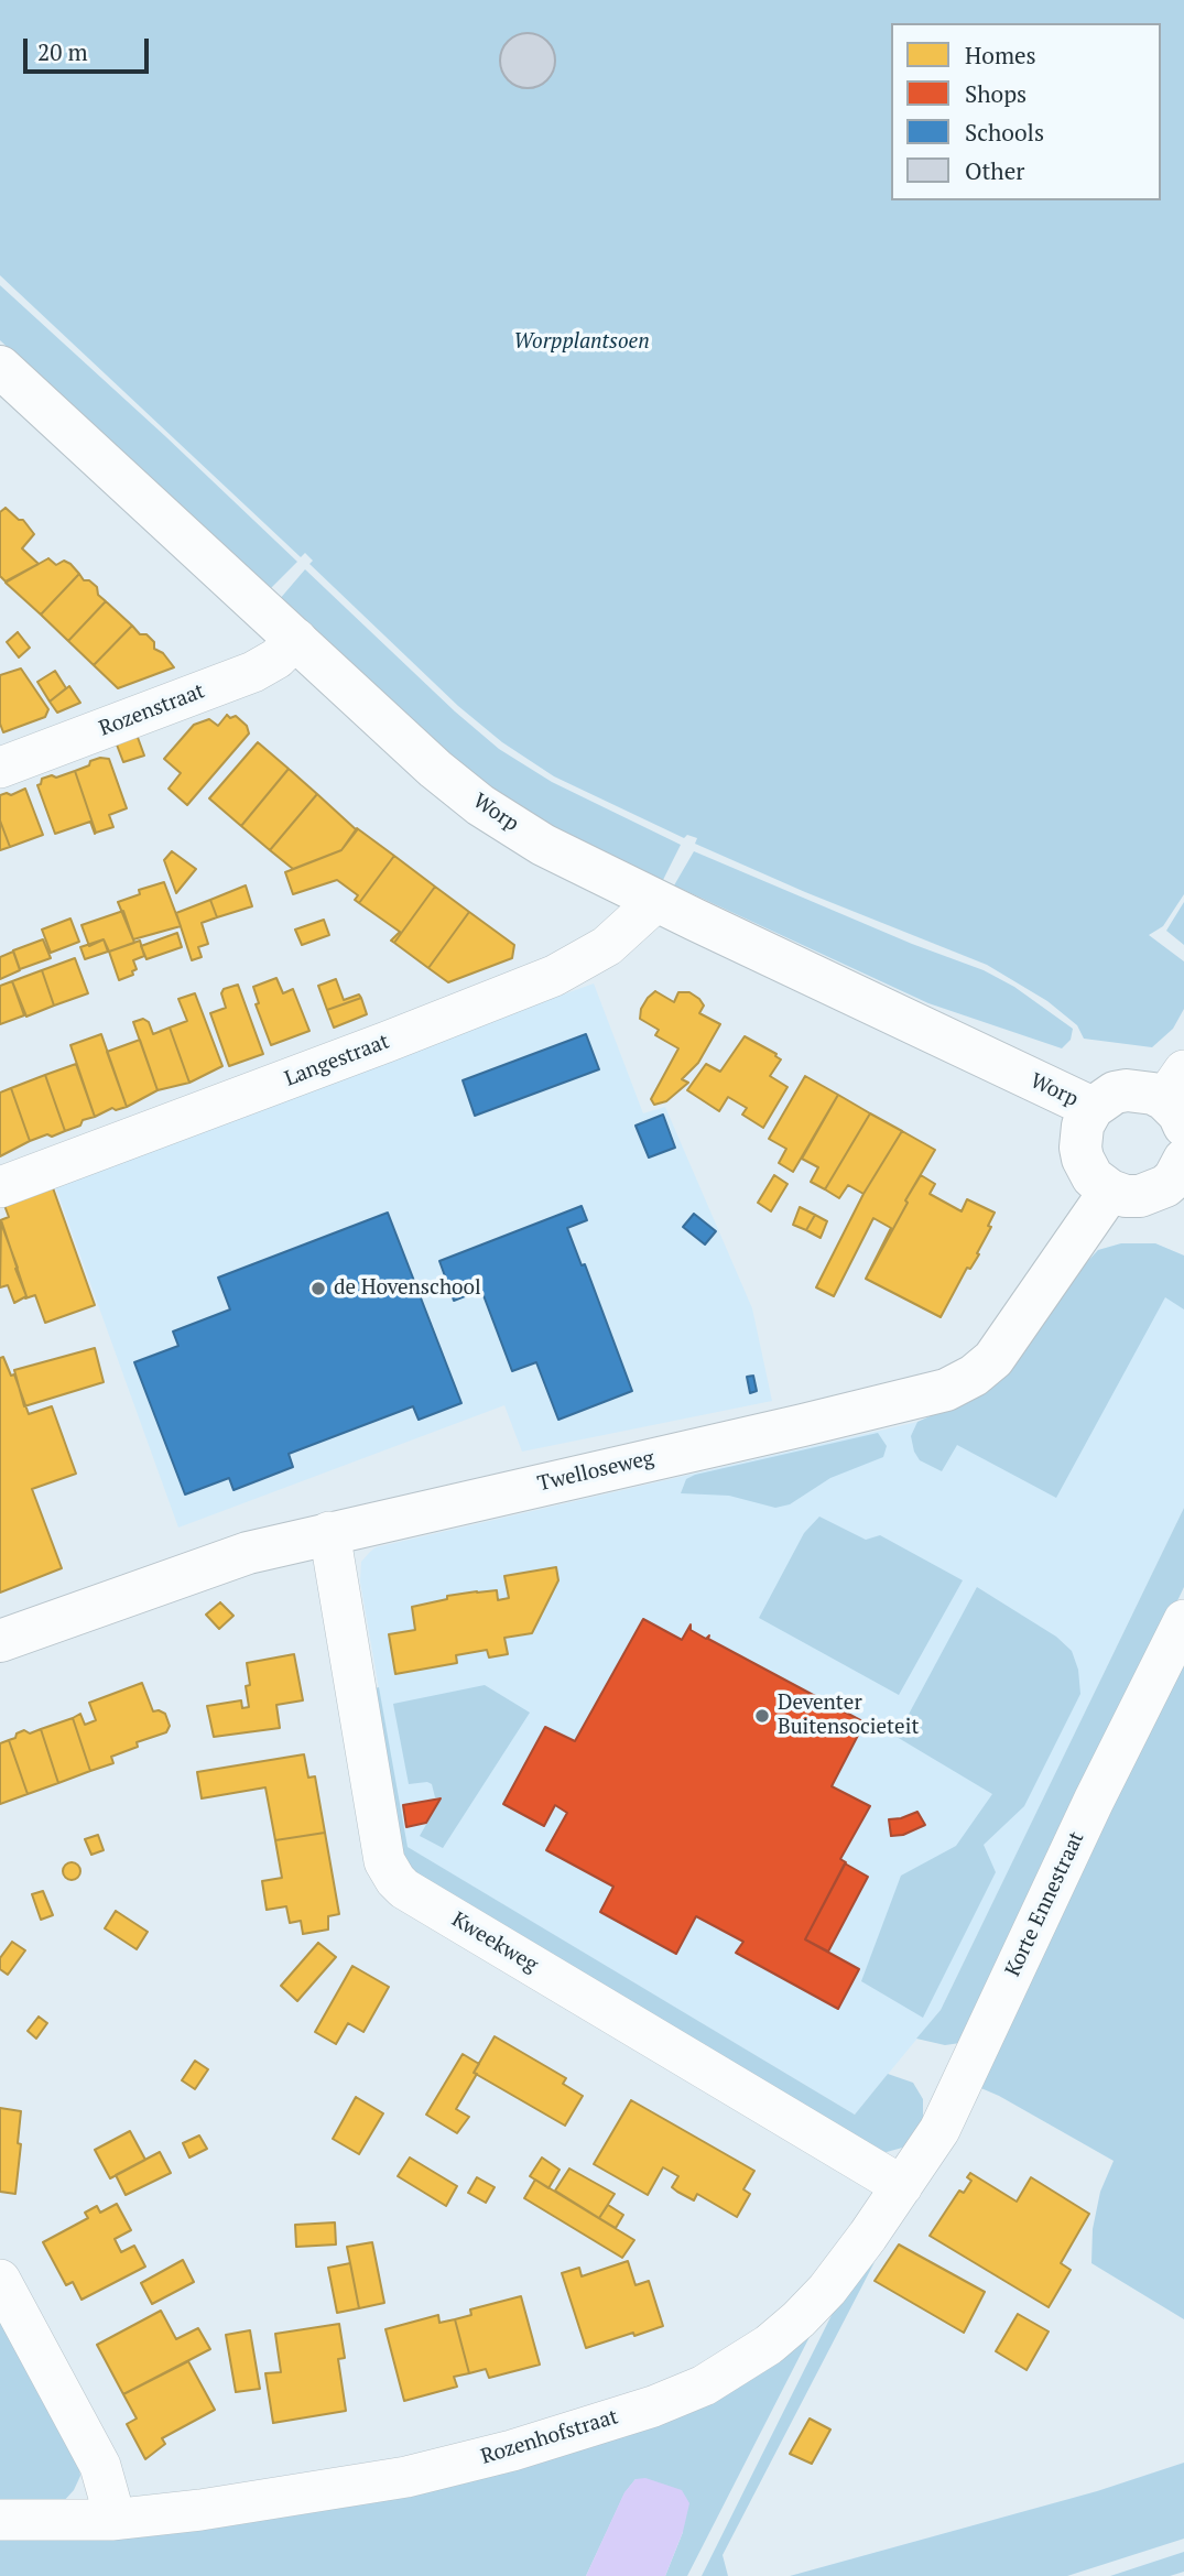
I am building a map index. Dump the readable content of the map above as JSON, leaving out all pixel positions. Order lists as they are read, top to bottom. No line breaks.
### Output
{"streets":{"street":["Rozenstraat","Worp","Langestraat","Twelloseweg","Korte Ennestraat","Kweekweg","Rozenhofstraat"]},"crossings":[["Rozenstraat","Worp"],["Worp","Langestraat"],["Twelloseweg","Kweekweg"],["Korte Ennestraat","Kweekweg"],["Korte Ennestraat","Rozenhofstraat"],["Kweekweg","Rozenhofstraat"]],"parks":["Worpplantsoen"],"places":["de Hovenschool","Deventer Buitensocieteit"],"legend":["Homes","Shops","Schools","Other"],"scale_bar":"20 m"}
